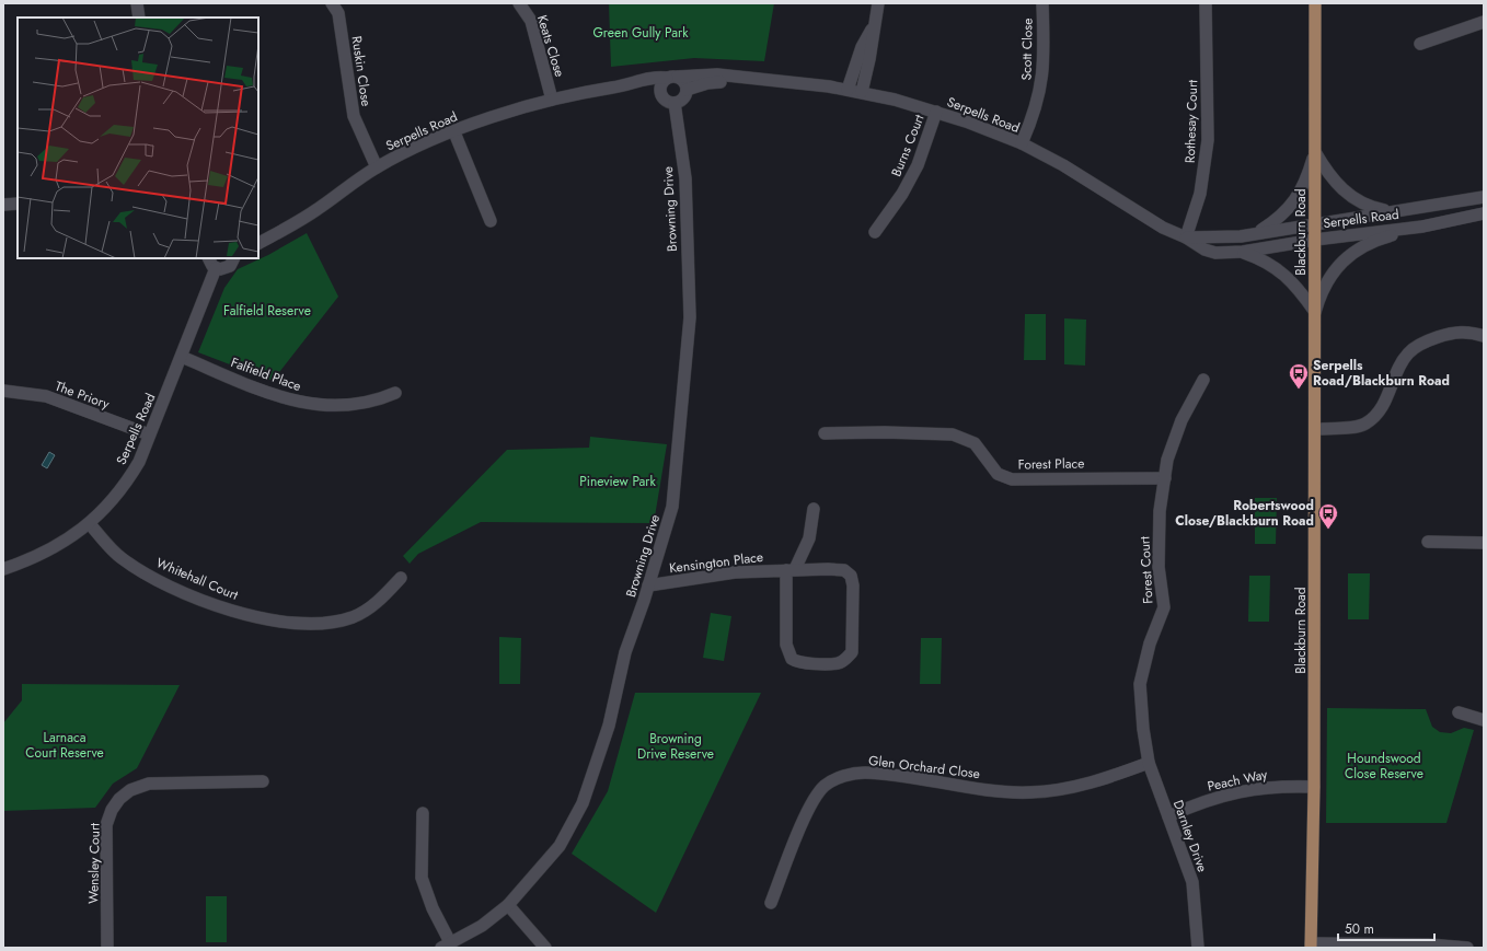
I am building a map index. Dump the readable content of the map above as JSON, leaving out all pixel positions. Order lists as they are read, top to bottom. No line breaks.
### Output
{"streets":{"main road":["Blackburn Road"],"street":["Keats Close","Scott Close","Ruskin Close","Serpells Road","Rothesay Court","Burns Court","Browning Drive","Falfield Place","The Priory","Forest Place","Kensington Place","Forest Court","Whitehall Court","Glen Orchard Close","Peach Way","Darnley Drive","Wensley Court"]},"crossings":[["Keats Close","Serpells Road"],["Scott Close","Serpells Road"],["Ruskin Close","Serpells Road"],["Serpells Road","Rothesay Court"],["Serpells Road","Burns Court"],["Serpells Road","Browning Drive"],["Serpells Road","Blackburn Road"],["Serpells Road","Falfield Place"],["Serpells Road","The Priory"],["Serpells Road","Whitehall Court"],["Browning Drive","Kensington Place"],["Blackburn Road","Peach Way"],["Forest Place","Forest Court"],["Forest Court","Glen Orchard Close"],["Forest Court","Darnley Drive"],["Glen Orchard Close","Darnley Drive"],["Peach Way","Darnley Drive"]],"parks":["Green Gully Park","Falfield Reserve","Pineview Park","Larnaca Court Reserve","Browning Drive Reserve","Houndswood Close Reserve"],"places":{"bus stop":["Serpells Road/Blackburn Road","Robertswood Close/Blackburn Road"]},"scale_bar":"50 m"}
